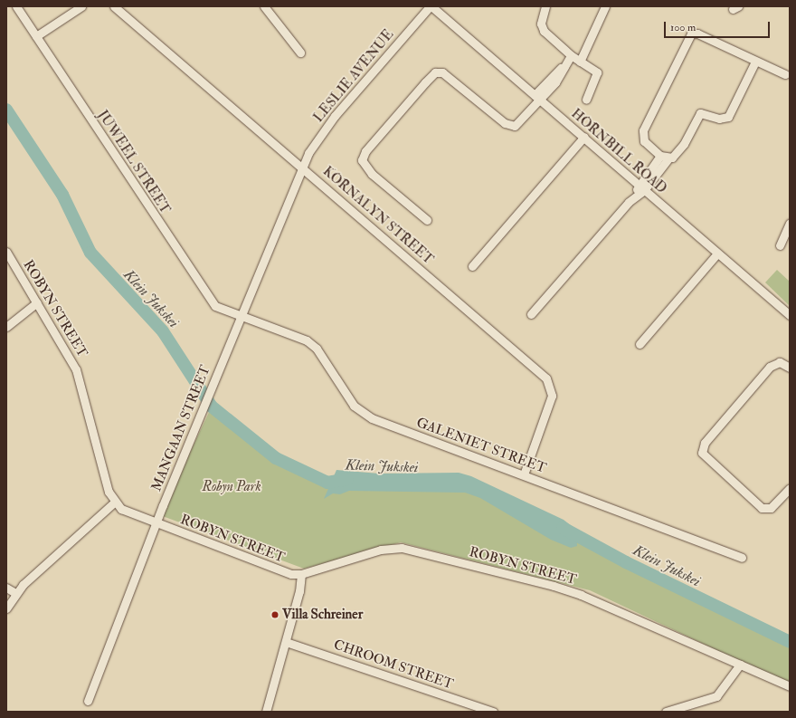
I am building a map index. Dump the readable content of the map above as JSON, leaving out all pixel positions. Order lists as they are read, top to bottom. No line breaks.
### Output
{"streets":{"street":["LESLIE AVENUE","HORNBILL ROAD","JUWEEL STREET","KORNALYN STREET","ROBYN STREET","MANGAAN STREET","GALENIET STREET","CHROOM STREET"]},"crossings":[["LESLIE AVENUE","HORNBILL ROAD"],["LESLIE AVENUE","KORNALYN STREET"],["LESLIE AVENUE","MANGAAN STREET"],["JUWEEL STREET","MANGAAN STREET"],["JUWEEL STREET","GALENIET STREET"],["KORNALYN STREET","MANGAAN STREET"],["KORNALYN STREET","GALENIET STREET"],["ROBYN STREET","MANGAAN STREET"],["MANGAAN STREET","GALENIET STREET"]],"water":["Klein Jukskei"],"parks":["Robyn Park"],"places":["Villa Schreiner"],"scale_bar":"100 m"}
